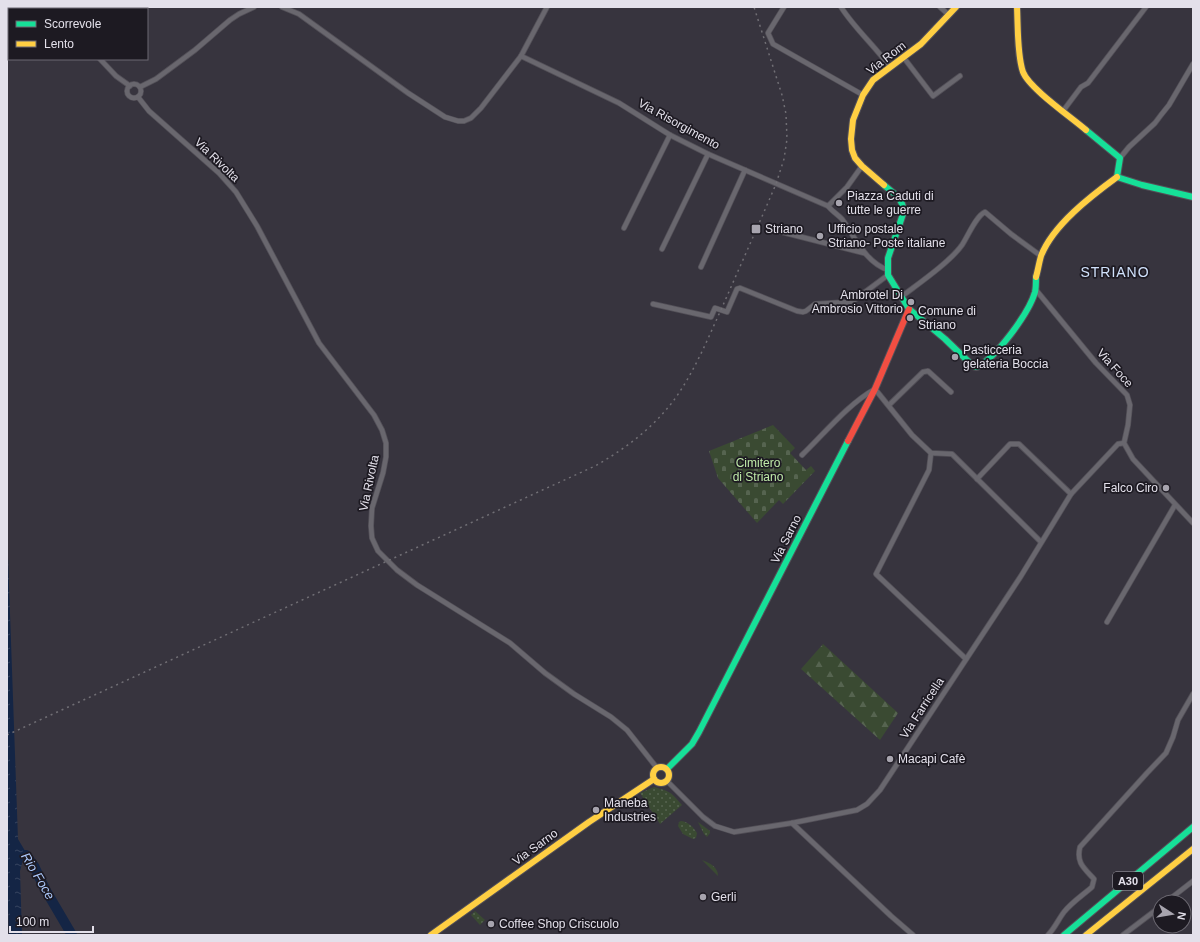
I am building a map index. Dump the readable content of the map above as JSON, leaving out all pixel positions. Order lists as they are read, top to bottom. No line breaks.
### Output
{"streets":{"main road":["Via Rom","Via Risorgimento","Via Sarno","A30"],"street":["Via Rivolta","Via Foce","Via Farricella"]},"crossings":[["Via Rom","Via Risorgimento"],["Via Risorgimento","Via Foce"],["Via Risorgimento","Via Sarno"],["Via Rivolta","Via Sarno"],["Via Rivolta","Via Farricella"],["Via Foce","Via Farricella"],["Via Sarno","Via Farricella"]],"districts":["STRIANO"],"water":["Rio Foce"],"parks":["Cimitero di Striano"],"places":{"other":["Piazza Caduti di tutte le guerre","Ufficio postale Striano- Poste italiane","Ambrotel Di Ambrosio Vittorio","Comune di Striano","Pasticceria gelateria Boccia","Falco Ciro","Macapi Cafè","Maneba Industries","Gerli","Coffee Shop Criscuolo"],"transit":["Striano"]},"legend":["Scorrevole","Lento"],"scale_bar":"100 m","north":"right"}
